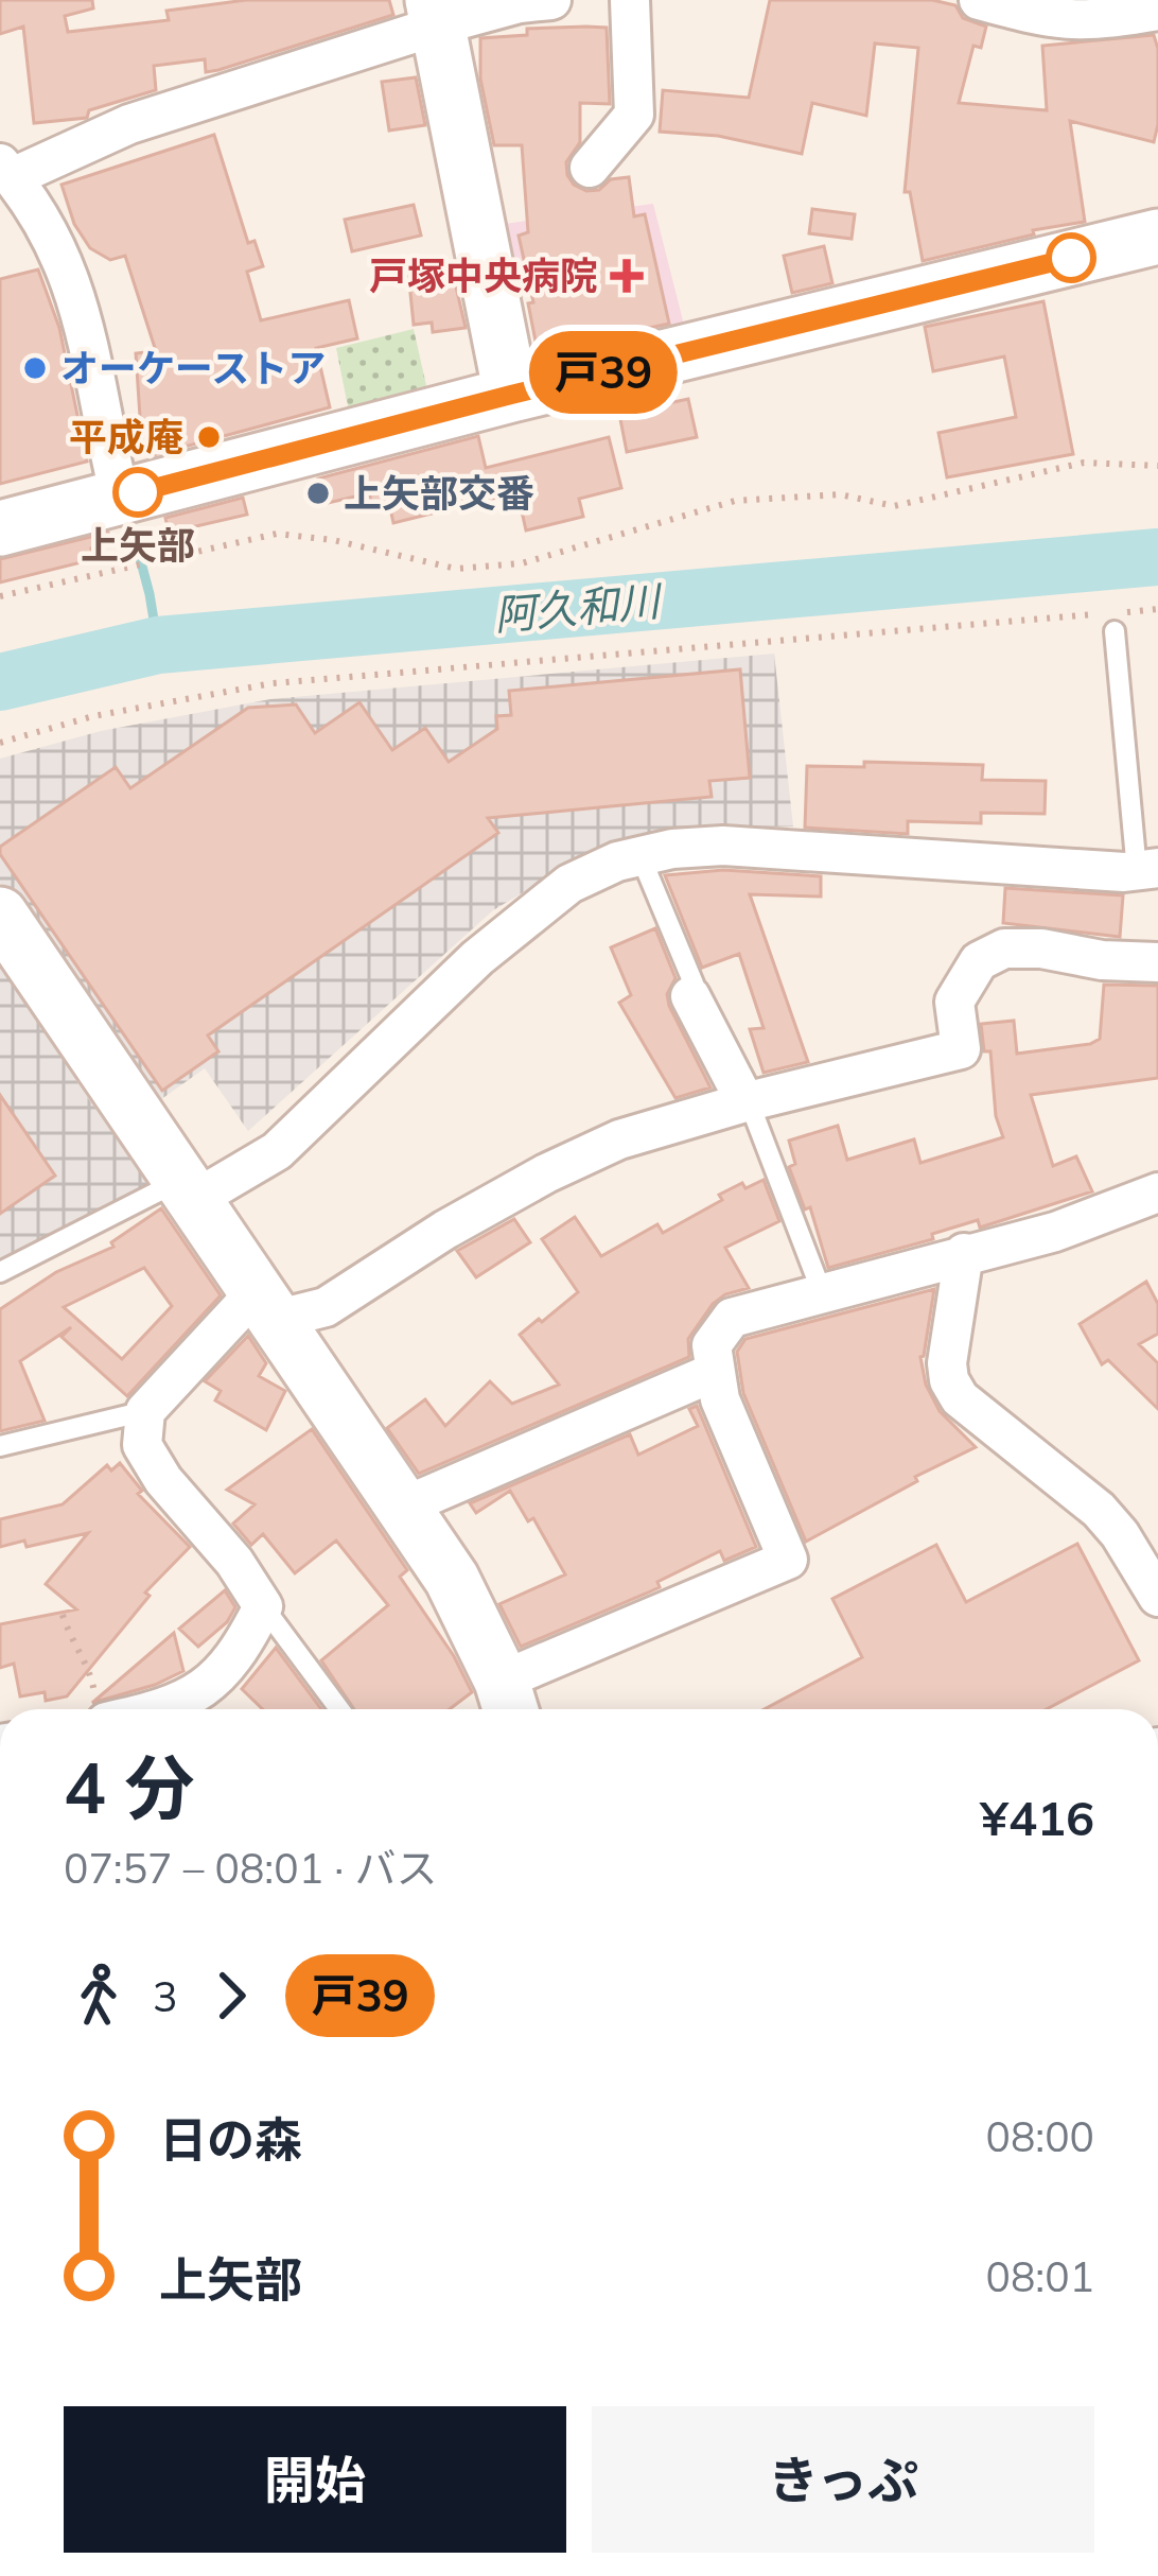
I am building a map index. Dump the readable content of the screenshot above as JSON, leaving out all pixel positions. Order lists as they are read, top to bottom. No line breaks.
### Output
{"water":["阿久和川"],"places":{"health":["戸塚中央病院"],"other":["オーケーストア","平成庵","上矢部","上矢部交番"]},"lines":["bus line 戸39"],"page":{"on_map":"戸39","heading":["4 分","07:57 – 08:01 · バス","¥416"],"legs":["3","戸39"],"list":[{"name":"日の森","value":"08:00"},{"name":"上矢部","value":"08:01"}],"buttons":["開始","きっぷ"]}}
